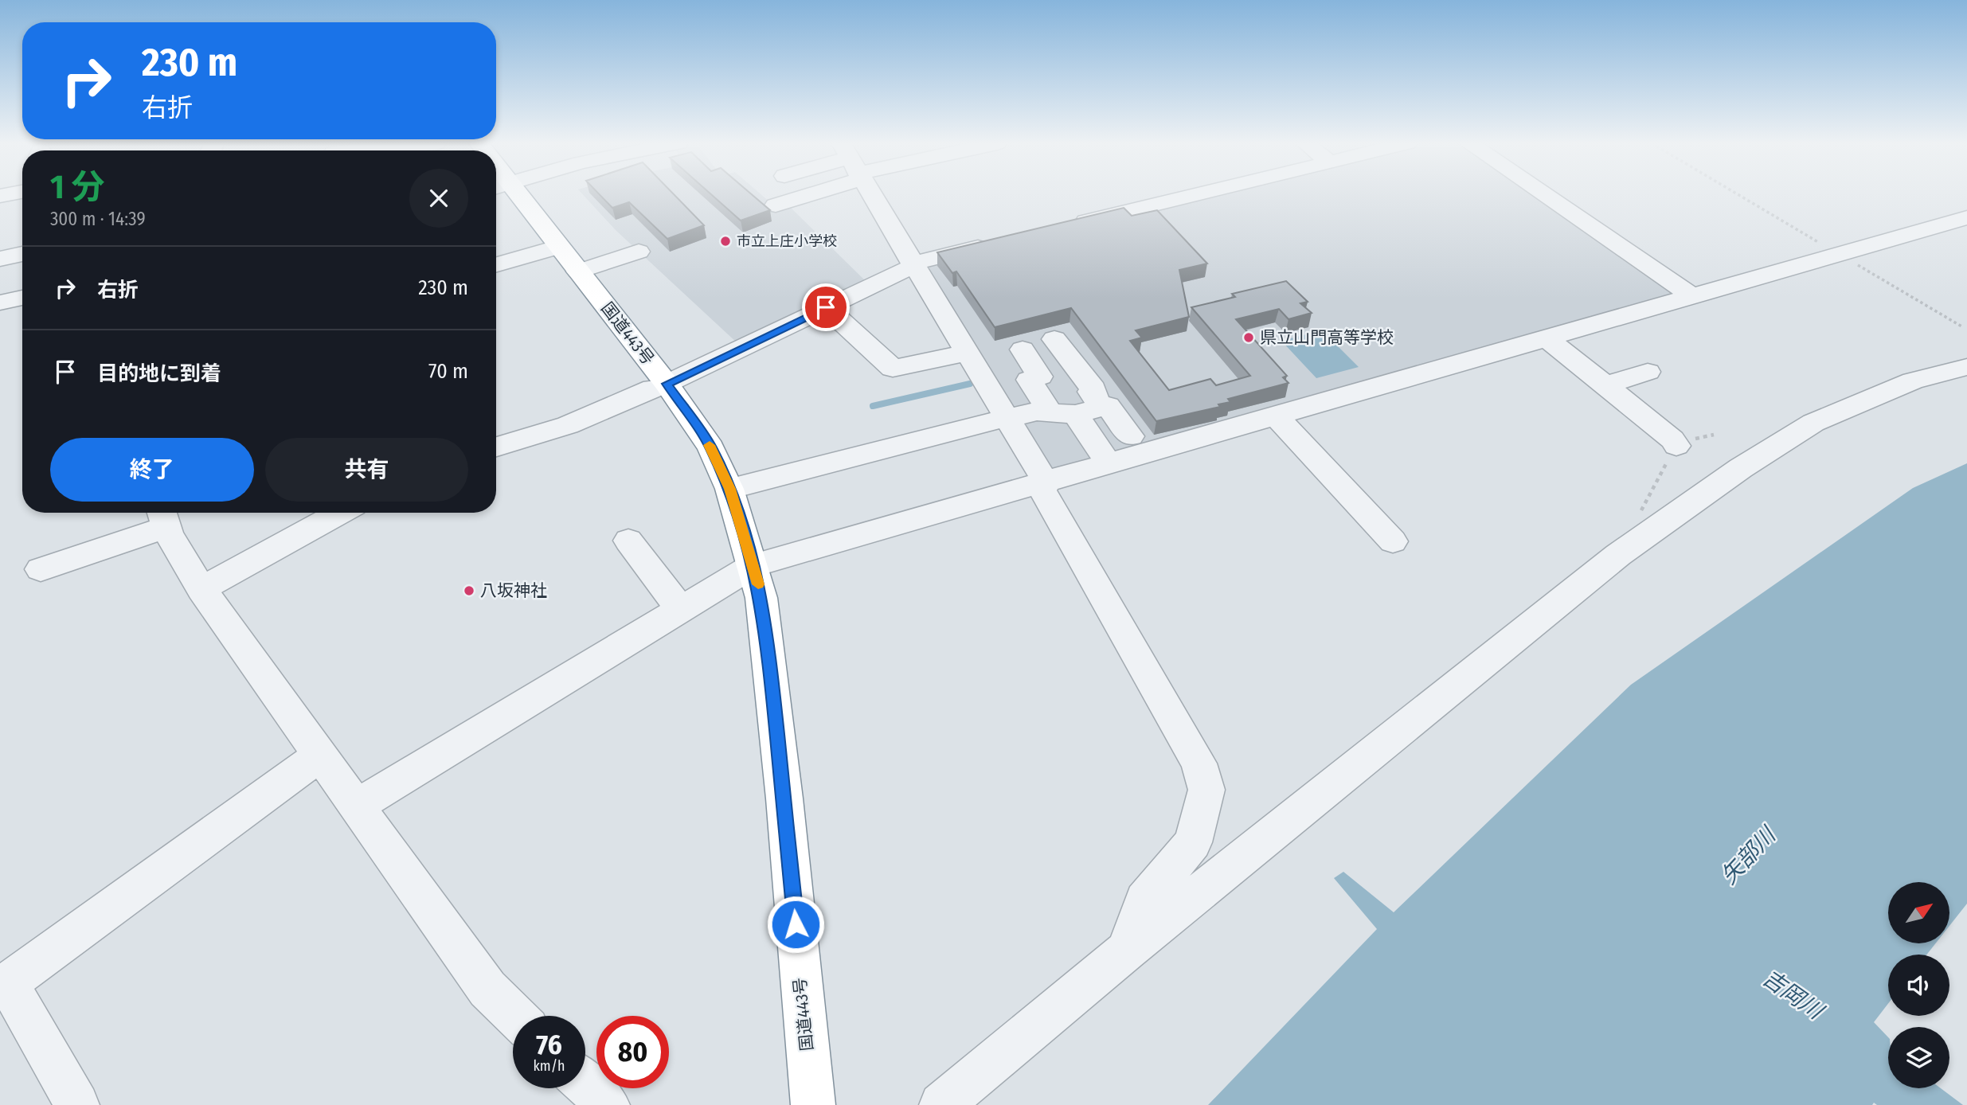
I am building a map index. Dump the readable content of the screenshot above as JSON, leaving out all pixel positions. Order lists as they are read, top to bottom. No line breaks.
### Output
{"streets":{"highway":["国道443号"]},"water":["矢部川","吉岡川"],"places":["市立上庄小学校","県立山門高等学校","八坂神社"],"north":"top right","page":{"turn":["230 m","右折"],"heading":["1 分","300 m · 14:39"],"list":[{"name":"右折","value":"230 m"},{"name":"目的地に到着","value":"70 m"}],"buttons":["終了","共有"],"speed":"76 km/h","limit":"80"}}
